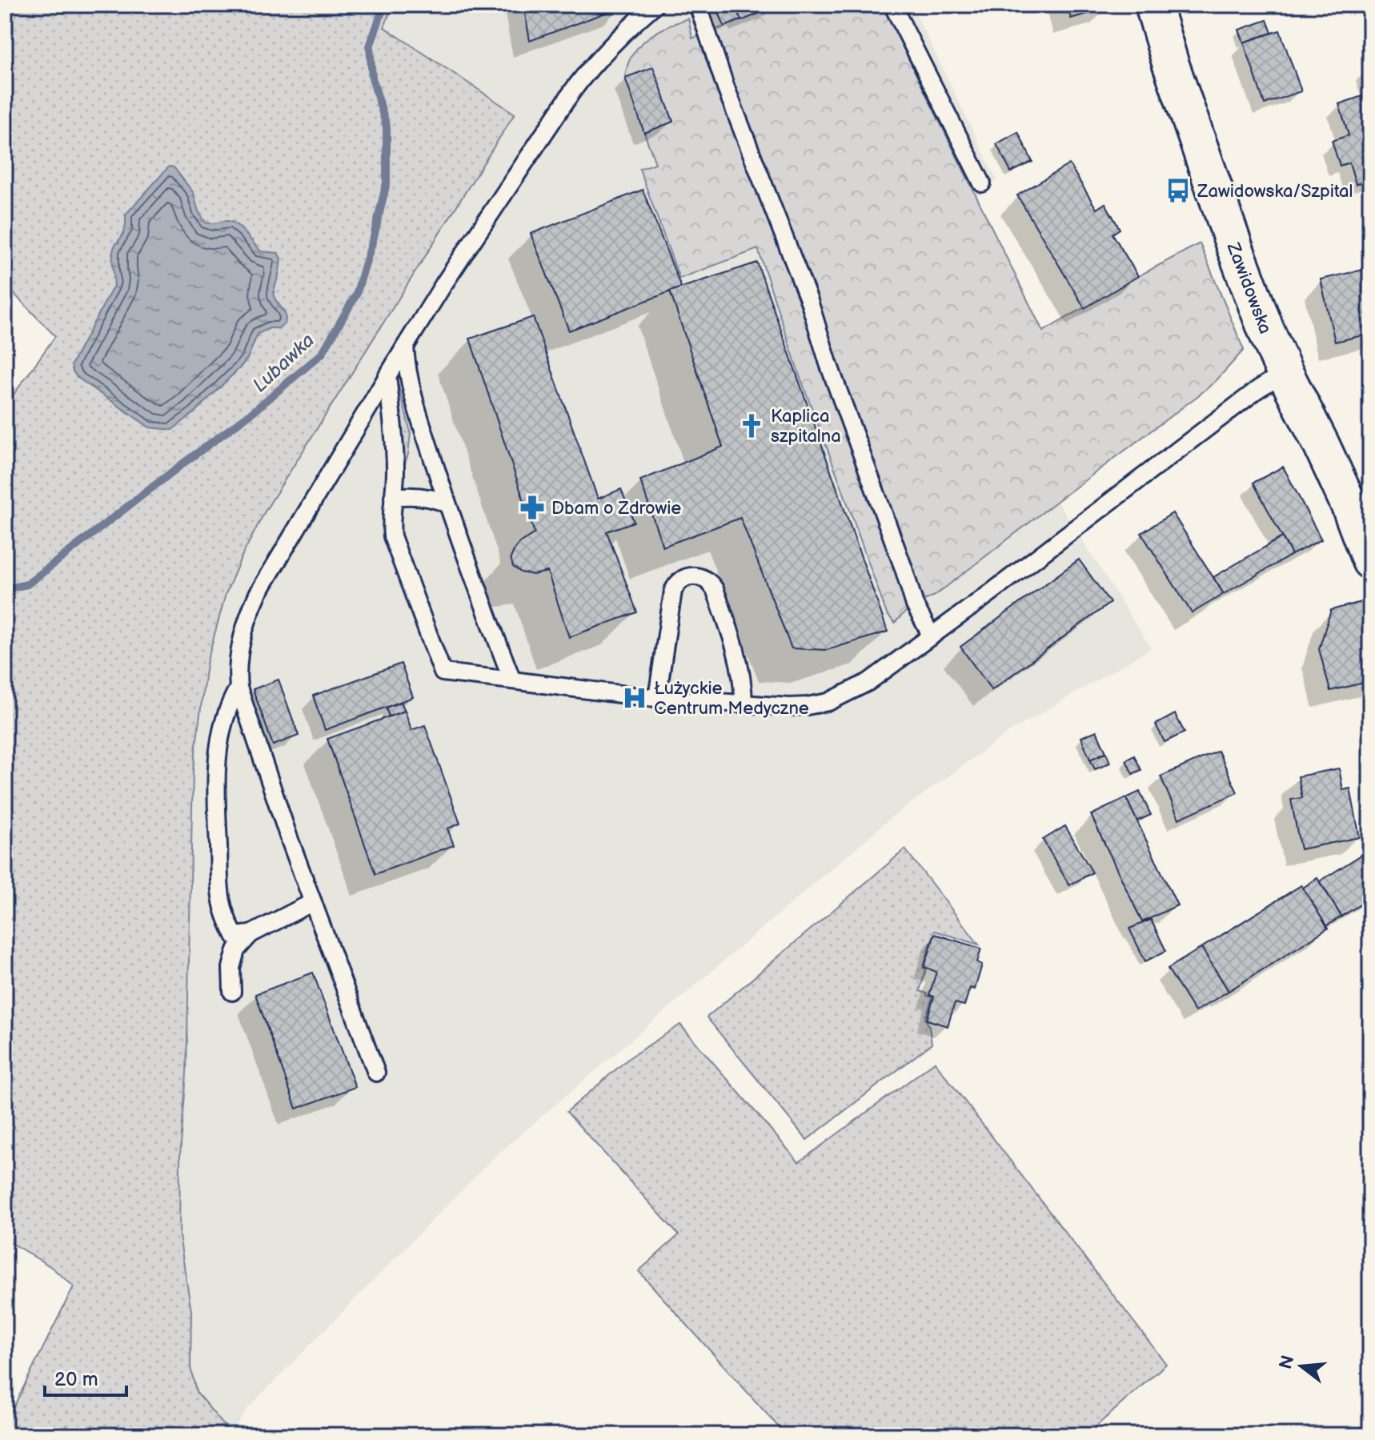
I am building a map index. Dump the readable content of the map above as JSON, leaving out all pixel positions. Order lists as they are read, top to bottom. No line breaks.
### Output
{"streets":{"main road":["Zawidowska"]},"water":["Lubawka"],"places":{"bus stop":["Zawidowska/Szpital"],"church":["Kaplica szpitalna"],"pharmacy":["Dbam o Zdrowie"],"hospital":["Łużyckie Centrum Medyczne"]},"scale_bar":"20 m","north":"left"}
